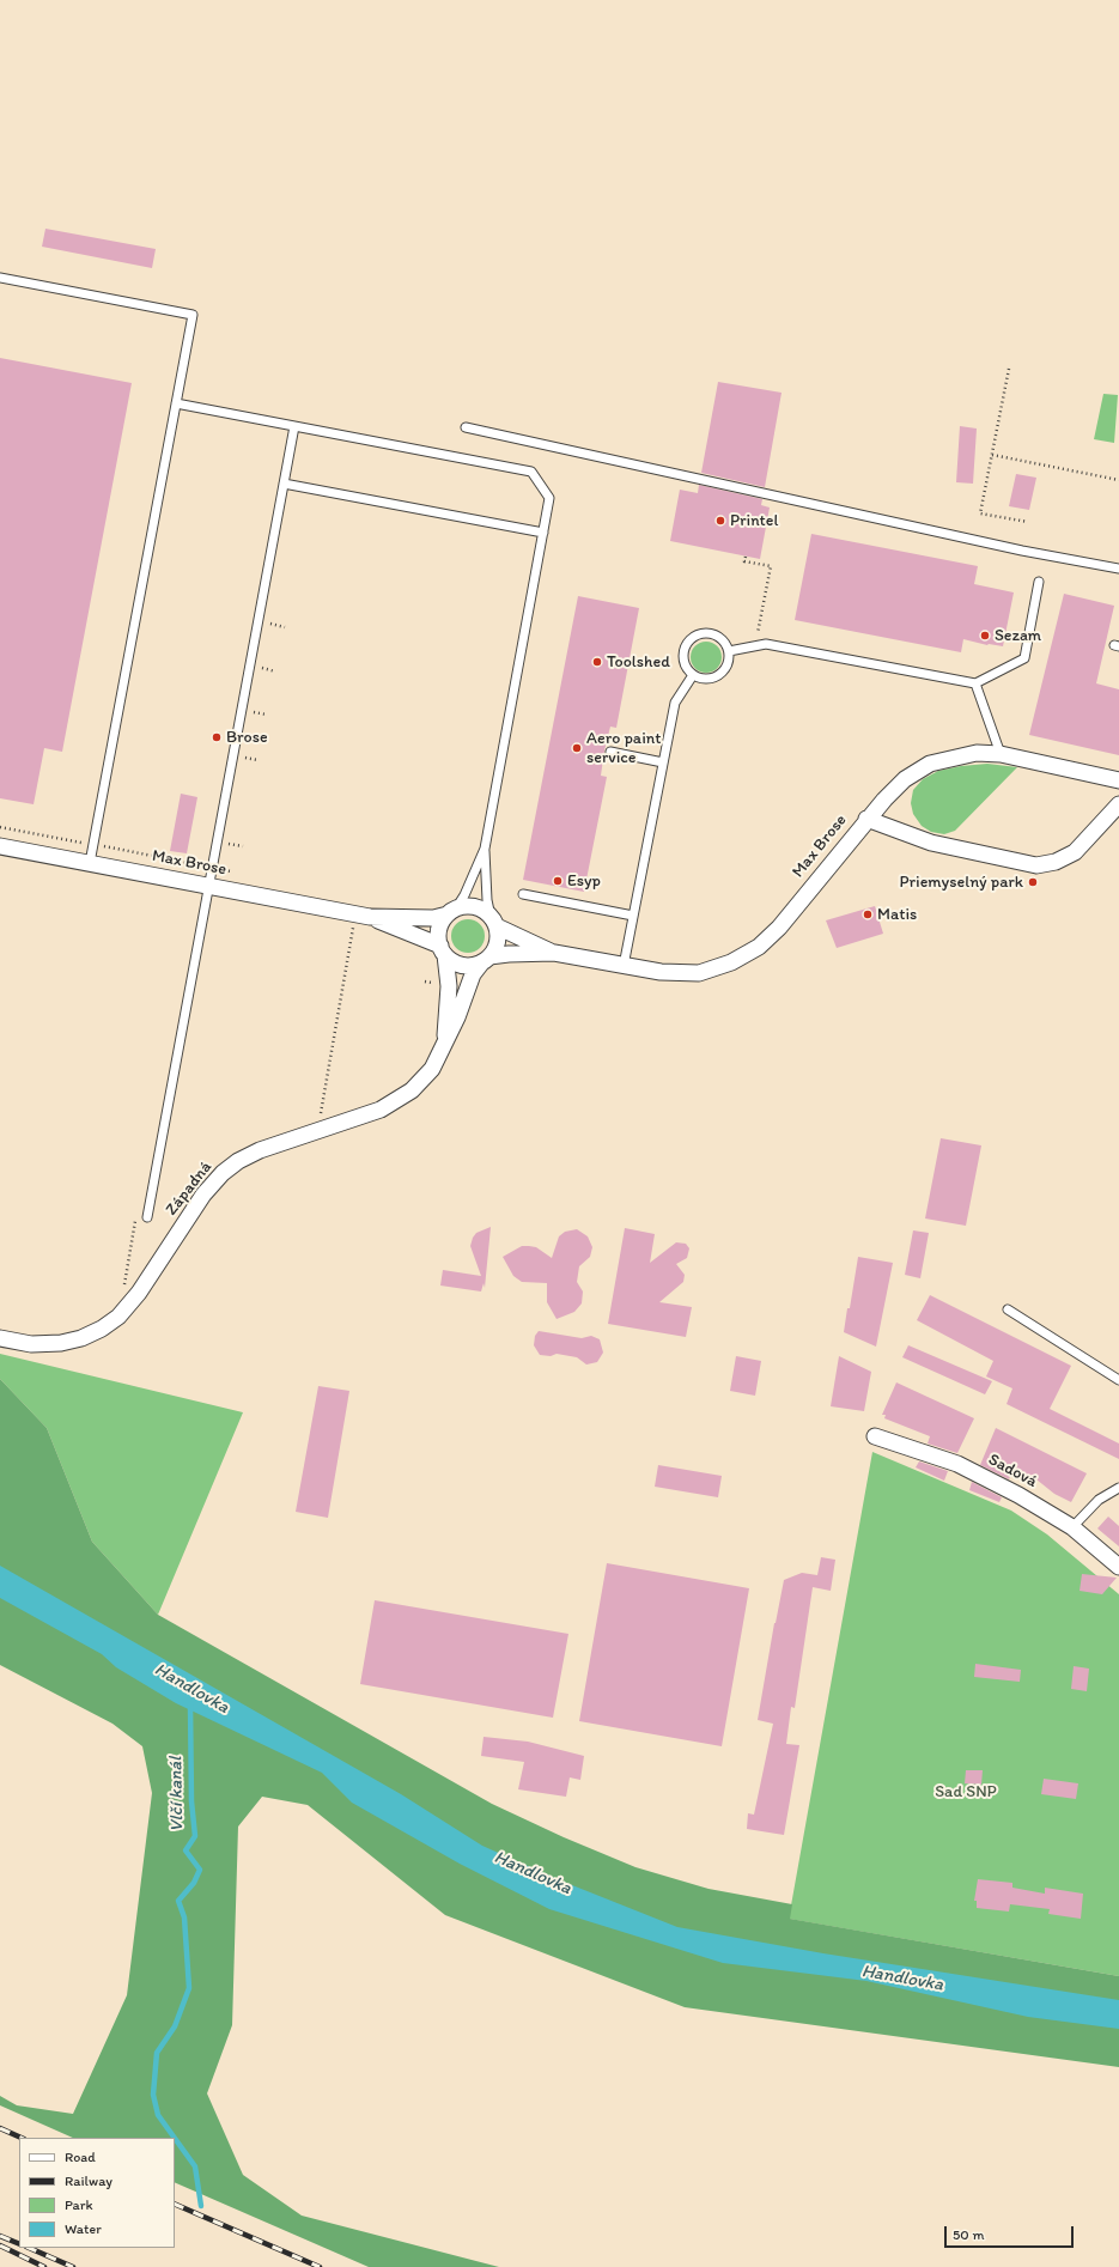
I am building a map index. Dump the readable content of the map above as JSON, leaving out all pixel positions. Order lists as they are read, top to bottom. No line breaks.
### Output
{"streets":{"street":["Max Brose","Západná","Sadová"]},"crossings":[["Max Brose","Západná"]],"water":["Handlovka","Vlčí kanál"],"parks":["Sad SNP"],"places":["Printel","Sezam","Toolshed","Brose","Aero paint service","Esyp","Priemyselný park","Matis"],"legend":["Road","Railway","Park","Water"],"scale_bar":"50 m"}
